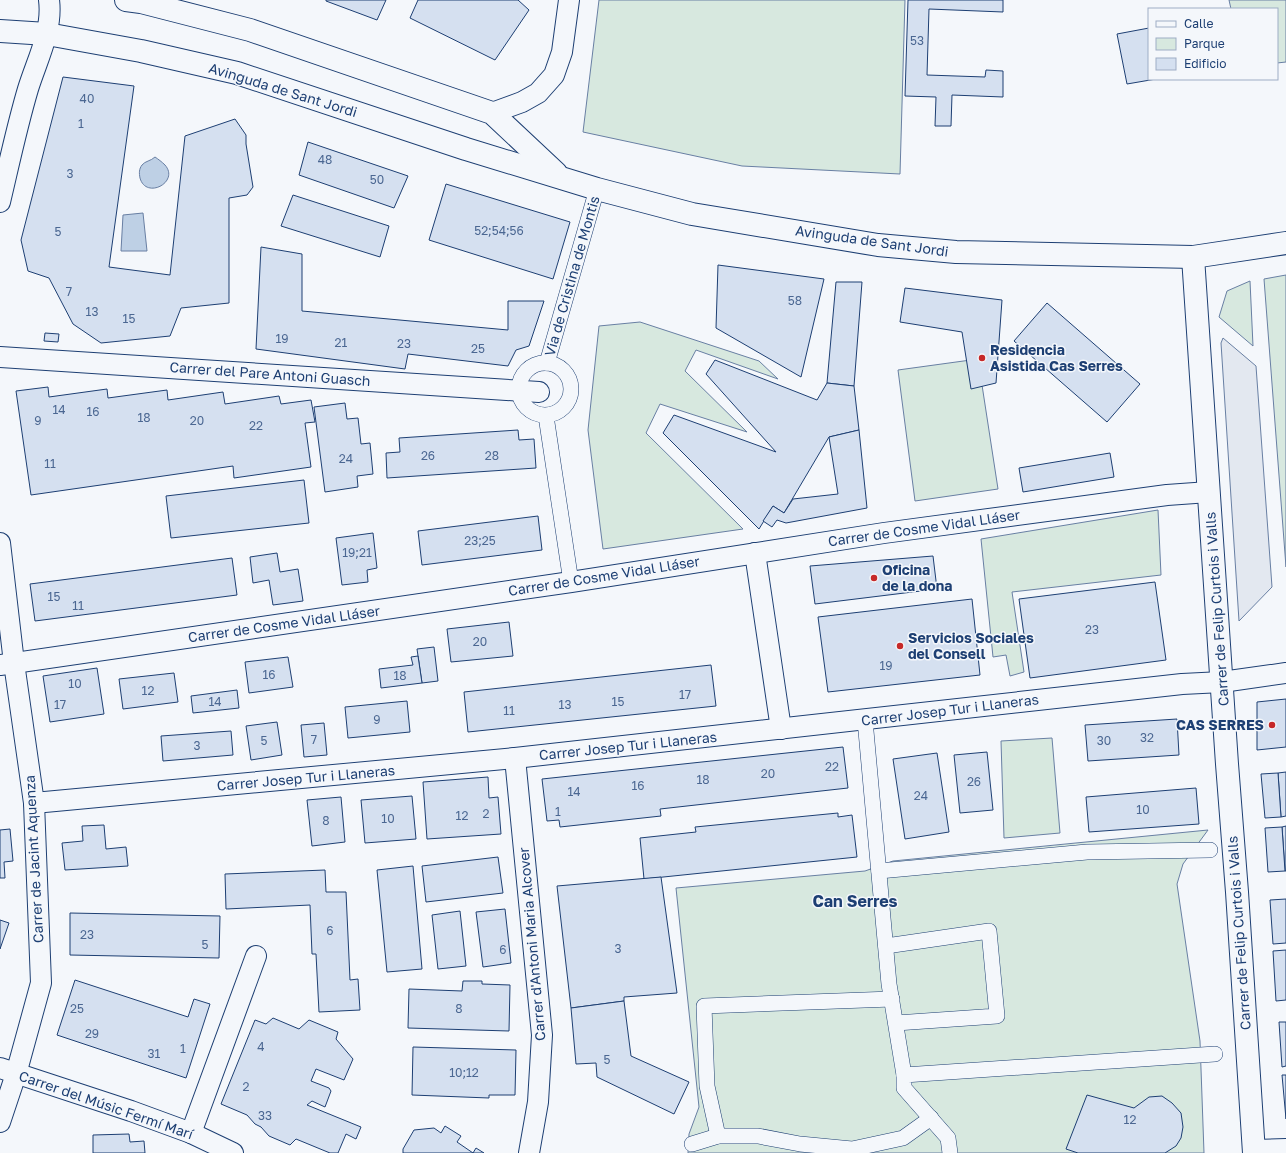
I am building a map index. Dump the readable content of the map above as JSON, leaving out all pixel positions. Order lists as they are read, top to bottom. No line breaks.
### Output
{"streets":{"street":["Avinguda de Sant Jordi","Via de Cristina de Montis","Carrer del Pare Antoni Guasch","Carrer de Cosme Vidal Lláser","Carrer de Felip Curtois i Valls","Carrer Josep Tur i Llaneras","Carrer de Jacint Aquenza","Carrer d'Antoni Maria Alcover","Carrer del Músic Fermí Marí"]},"crossings":[["Avinguda de Sant Jordi","Via de Cristina de Montis"],["Avinguda de Sant Jordi","Carrer de Felip Curtois i Valls"],["Via de Cristina de Montis","Carrer del Pare Antoni Guasch"],["Carrer de Cosme Vidal Lláser","Carrer de Felip Curtois i Valls"],["Carrer de Cosme Vidal Lláser","Carrer de Jacint Aquenza"],["Carrer de Felip Curtois i Valls","Carrer Josep Tur i Llaneras"],["Carrer Josep Tur i Llaneras","Carrer de Jacint Aquenza"],["Carrer Josep Tur i Llaneras","Carrer d'Antoni Maria Alcover"],["Carrer de Jacint Aquenza","Carrer del Músic Fermí Marí"]],"districts":["Can Serres"],"places":["Residencia Asistida Cas Serres","Oficina de la dona","Servicios Sociales del Consell","CAS SERRES"],"house_numbers":["53","40","1","48","3","50","52;54;56","5","7","58","13","15","19","21","23","25","14","16","18","9","20","22","26","28","24","11","23;25","19;21","15","11","23","20","19","16","18","10","12","17","14","15","17","13","11","9","32","7","5","30","3","22","20","18","26","16","14","24","10","1","2","12","10","8","6","23","5","3","6","25","8","29","4","1","31","5","10;12","2","33","12"],"legend":["Calle","Parque","Edificio"]}
